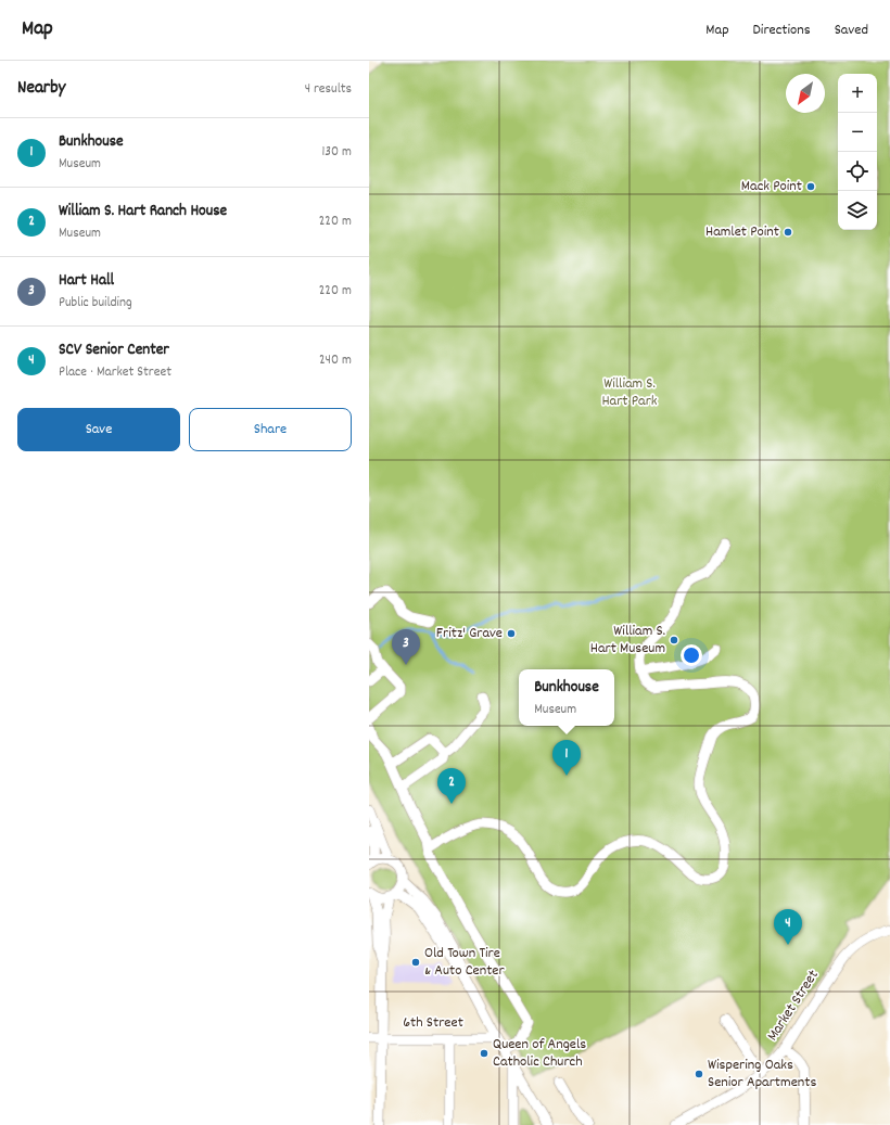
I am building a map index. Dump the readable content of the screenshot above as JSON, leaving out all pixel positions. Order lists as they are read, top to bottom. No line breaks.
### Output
{"streets":{"street":["Market Street","6th Street"]},"parks":["William S. Hart Park"],"places":["Mack Point","Hamlet Point","Fritz' Grave","William S. Hart Museum","Old Town Tire & Auto Center","Queen of Angels Catholic Church","Wispering Oaks Senior Apartments"],"north":"bottom left","page":{"header":"Map","nav":["Map","Directions","Saved"],"heading":["Nearby","4 results"],"map_buttons":["+","−"],"list":[{"mark":"1","name":"Bunkhouse","note":"Museum","value":"130 m"},{"mark":"2","name":"William S. Hart Ranch House","note":"Museum","value":"220 m"},{"mark":"3","name":"Hart Hall","note":"Public building","value":"220 m"},{"mark":"4","name":"SCV Senior Center","note":"Place · Market Street","value":"240 m"}],"buttons":["Save","Share"],"pins":["3","1","2","4"],"popup":["Bunkhouse","Museum"]}}
